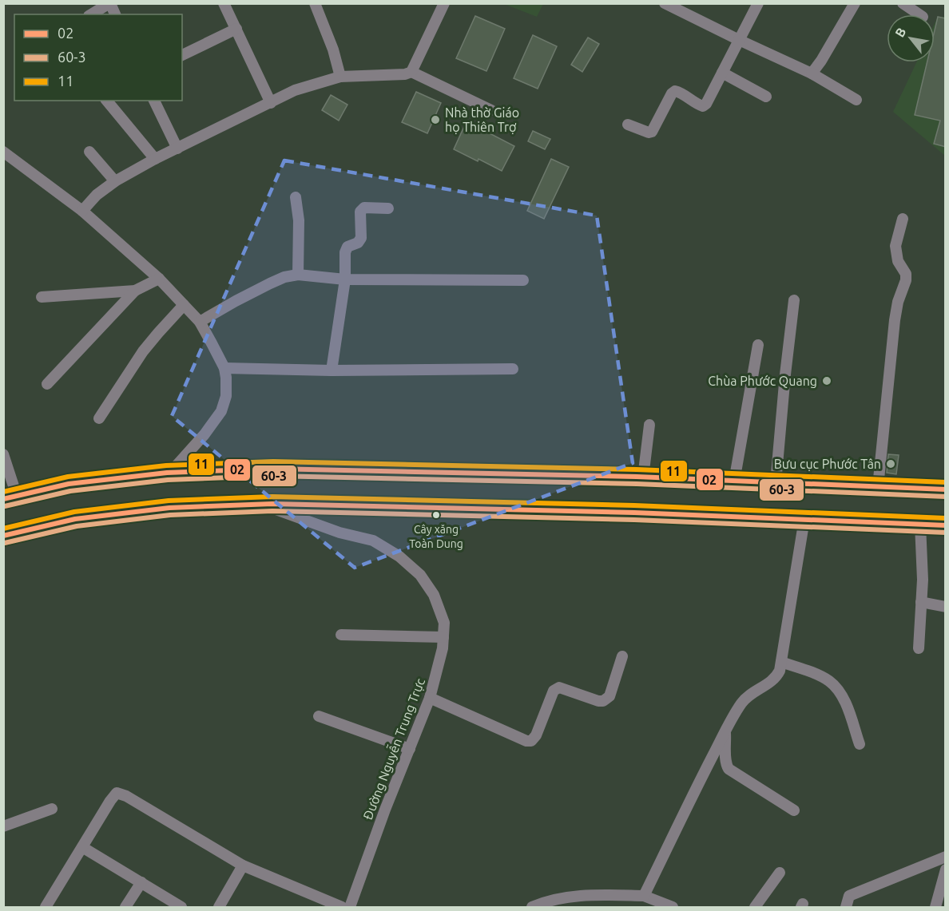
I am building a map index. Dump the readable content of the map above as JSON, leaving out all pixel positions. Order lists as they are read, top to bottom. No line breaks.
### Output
{"streets":{"street":["Đường Nguyễn Trung Trực"]},"places":["Nhà thờ Giáo họ Thiên Trợ","Chùa Phước Quang","Bưu cục Phước Tân","Cây xăng Toàn Dung"],"lines":["transit line 11","transit line 02","transit line 60-3"],"legend":["02","60-3","11"],"north":"top left"}
